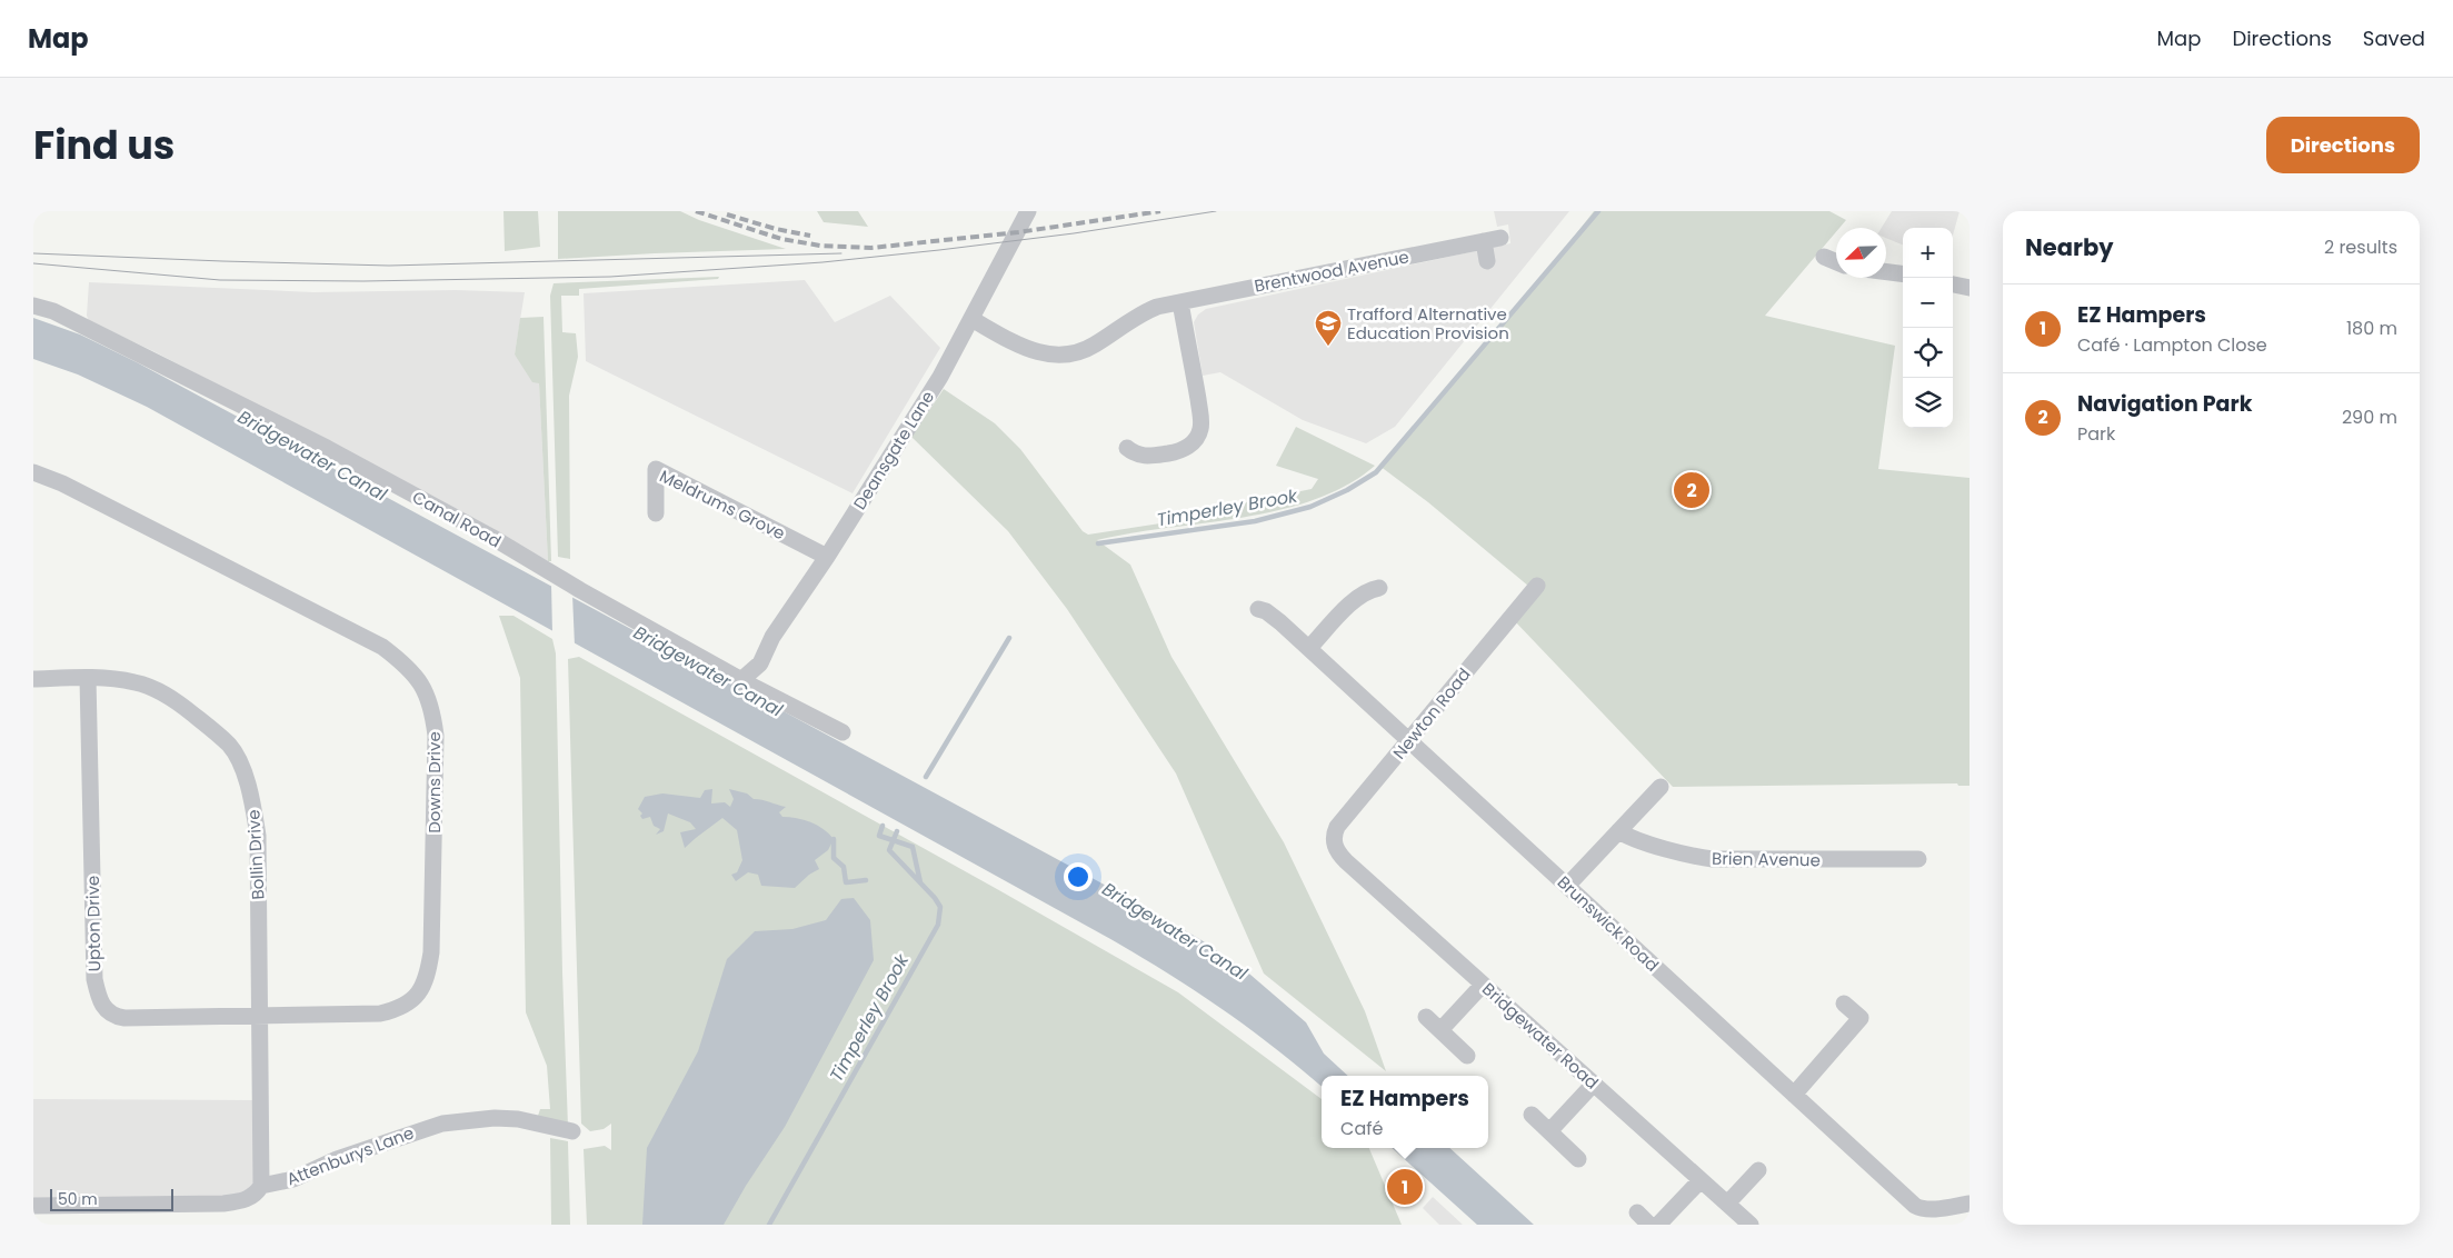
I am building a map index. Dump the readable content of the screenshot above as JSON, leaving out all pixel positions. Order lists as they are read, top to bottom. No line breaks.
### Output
{"streets":{"street":["Brentwood Avenue","Deansgate Lane","Meldrums Grove","Canal Road","Newton Road","Downs Drive","Bollin Drive","Brien Avenue","Upton Drive","Brunswick Road","Bridgewater Road","Attenburys Lane"]},"crossings":[["Brentwood Avenue","Deansgate Lane"],["Deansgate Lane","Meldrums Grove"],["Deansgate Lane","Canal Road"],["Newton Road","Brunswick Road"],["Newton Road","Bridgewater Road"],["Downs Drive","Bollin Drive"],["Downs Drive","Upton Drive"],["Bollin Drive","Upton Drive"],["Bollin Drive","Attenburys Lane"]],"water":["Bridgewater Canal","Timperley Brook"],"places":{"school or university":["Trafford Alternative Education Provision"]},"scale_bar":"50 m","north":"bottom left","page":{"header":"Map","nav":["Map","Directions","Saved"],"title":"Find us","buttons":"Directions","heading":["Nearby","2 results"],"map_buttons":["+","−"],"list":[{"mark":"1","name":"EZ Hampers","note":"Café · Lampton Close","value":"180 m"},{"mark":"2","name":"Navigation Park","note":"Park","value":"290 m"}],"pins":["2","1"],"popup":["EZ Hampers","Café"],"scale":"50 m"}}
